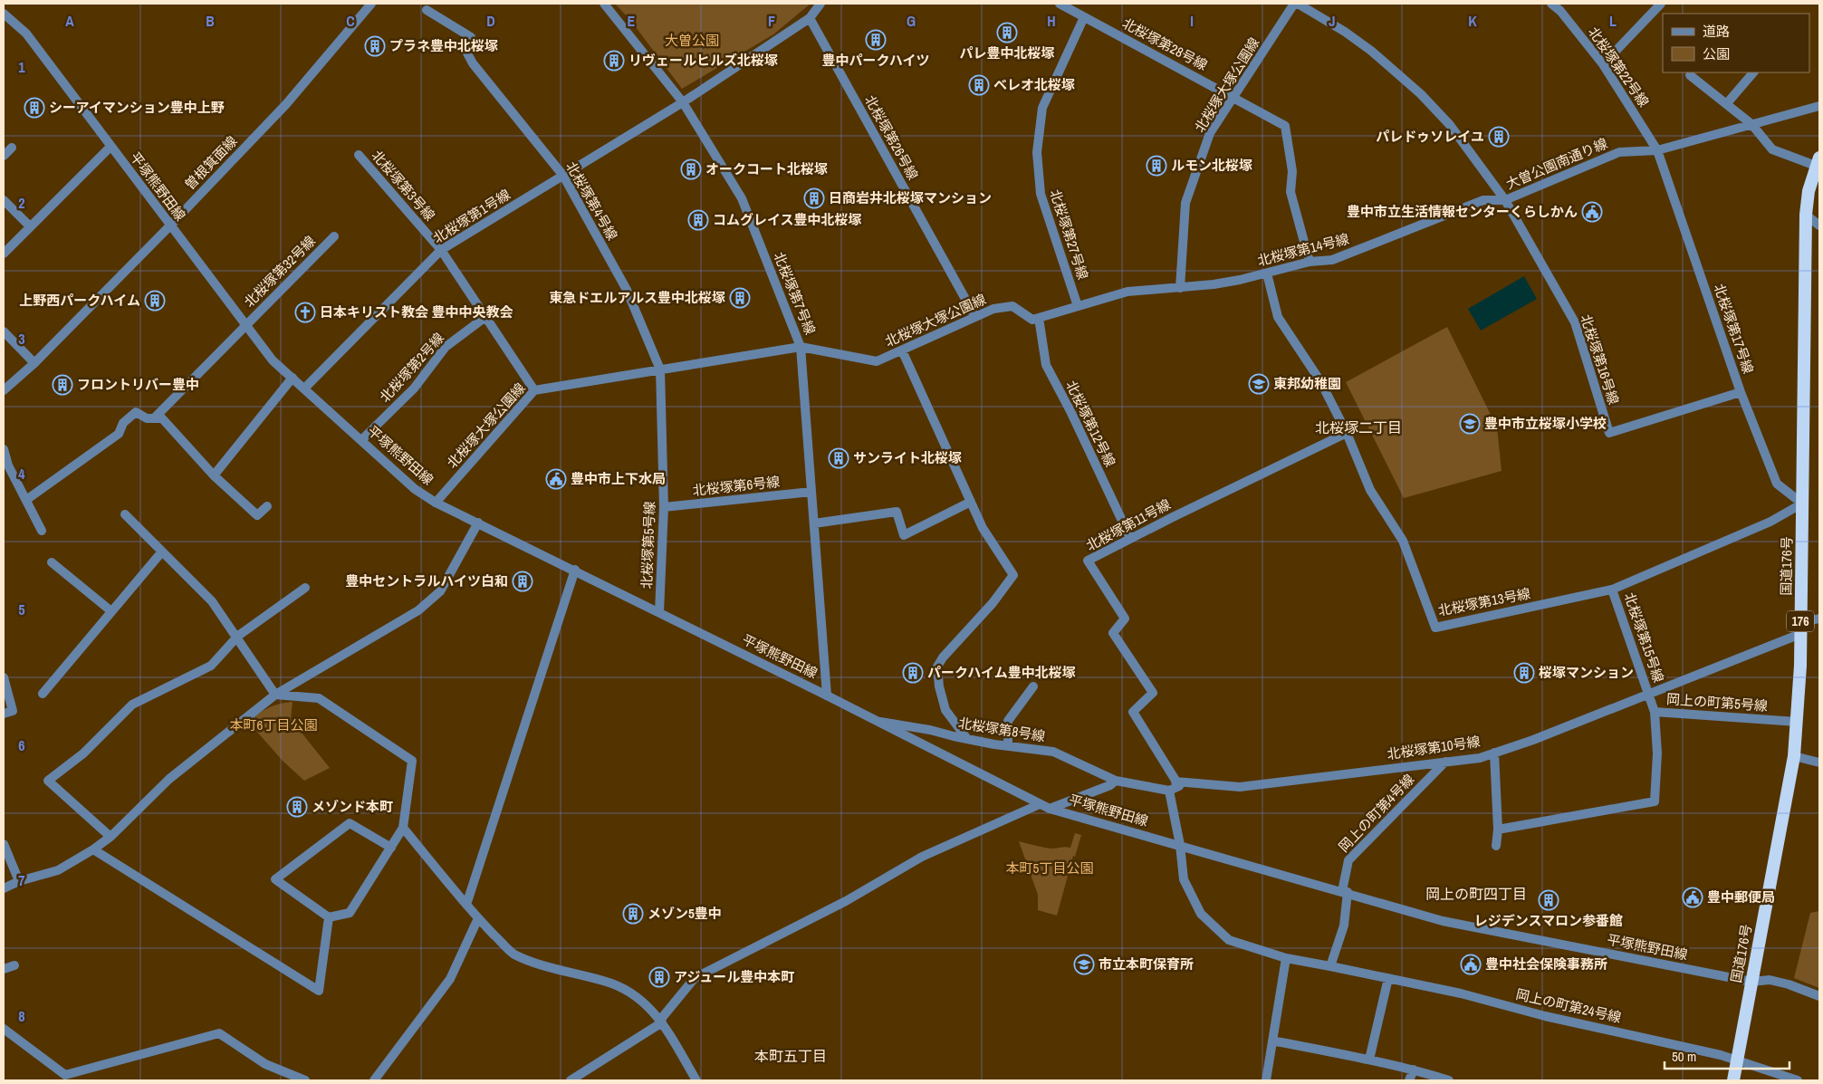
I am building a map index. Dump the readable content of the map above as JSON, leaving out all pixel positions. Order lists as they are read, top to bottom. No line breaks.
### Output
{"streets":{"highway":["国道176号","176"],"street":["北桜塚第28号線","北桜塚第22号線","北桜塚大塚公園線","北桜塚第26号線","曽根箕面線","大曽公園南通り線","北桜塚第3号線","平塚熊野田線","北桜塚第4号線","北桜塚第1号線","北桜塚第27号線","北桜塚第14号線","北桜塚第32号線","北桜塚第7号線","北桜塚第17号線","北桜塚第16号線","北桜塚第2号線","北桜塚第12号線","北桜塚第6号線","北桜塚第11号線","北桜塚第5号線","北桜塚第13号線","北桜塚第15号線","岡上の町第5号線","北桜塚第8号線","北桜塚第10号線","岡上の町第4号線","岡上の町第24号線"]},"crossings":[["北桜塚第28号線","北桜塚大塚公園線"],["北桜塚第28号線","北桜塚第27号線"],["北桜塚第28号線","北桜塚第14号線"],["北桜塚第22号線","大曽公園南通り線"],["北桜塚第22号線","北桜塚第17号線"],["北桜塚大塚公園線","北桜塚第26号線"],["北桜塚大塚公園線","大曽公園南通り線"],["北桜塚大塚公園線","北桜塚第3号線"],["北桜塚大塚公園線","平塚熊野田線"],["北桜塚大塚公園線","北桜塚第4号線"],["北桜塚大塚公園線","北桜塚第14号線"],["北桜塚大塚公園線","北桜塚第7号線"],["北桜塚大塚公園線","北桜塚第12号線"],["北桜塚大塚公園線","北桜塚第5号線"],["北桜塚第26号線","北桜塚第1号線"],["曽根箕面線","平塚熊野田線"],["大曽公園南通り線","北桜塚第14号線"],["大曽公園南通り線","北桜塚第17号線"],["大曽公園南通り線","北桜塚第16号線"],["北桜塚第3号線","北桜塚第1号線"],["北桜塚第3号線","北桜塚第2号線"],["平塚熊野田線","北桜塚第1号線"],["平塚熊野田線","北桜塚第32号線"],["平塚熊野田線","北桜塚第7号線"],["平塚熊野田線","北桜塚第2号線"],["平塚熊野田線","北桜塚第5号線"],["平塚熊野田線","国道176号"],["平塚熊野田線","北桜塚第8号線"],["平塚熊野田線","岡上の町第4号線"],["平塚熊野田線","岡上の町第24号線"],["北桜塚第4号線","北桜塚第1号線"],["北桜塚第4号線","北桜塚第5号線"],["北桜塚第1号線","北桜塚第7号線"],["北桜塚第14号線","北桜塚第16号線"],["北桜塚第14号線","北桜塚第13号線"],["北桜塚第7号線","北桜塚第6号線"],["北桜塚第17号線","北桜塚第16号線"],["北桜塚第17号線","国道176号"],["北桜塚第17号線","北桜塚第13号線"],["北桜塚第12号線","北桜塚第11号線"],["北桜塚第6号線","北桜塚第5号線"],["北桜塚第11号線","北桜塚第13号線"],["北桜塚第11号線","北桜塚第10号線"],["国道176号","北桜塚第13号線"],["国道176号","岡上の町第5号線"],["国道176号","北桜塚第10号線"],["国道176号","岡上の町第24号線"],["北桜塚第13号線","北桜塚第15号線"],["北桜塚第15号線","岡上の町第5号線"],["北桜塚第15号線","北桜塚第10号線"],["岡上の町第5号線","北桜塚第10号線"],["北桜塚第10号線","岡上の町第4号線"],["岡上の町第4号線","岡上の町第24号線"]],"districts":["北桜塚二丁目","岡上の町四丁目","本町五丁目"],"parks":["大曽公園","本町6丁目公園","本町5丁目公園"],"places":{"building":["パレ豊中北桜塚","豊中パークハイツ","プラネ豊中北桜塚","リヴェールヒルズ北桜塚","ベレオ北桜塚","シーアイマンション豊中上野","パレドゥソレイユ","ルモン北桜塚","オークコート北桜塚","日商岩井北桜塚マンション","コムグレイス豊中北桜塚","東急ドエルアルス豊中北桜塚","上野西パークハイム","フロントリバー豊中","サンライト北桜塚","豊中セントラルハイツ白和","パークハイム豊中北桜塚","桜塚マンション","メゾンド本町","レジデンスマロン参番館","メゾン5豊中","アジュール豊中本町"],"public building":["豊中市立生活情報センターくらしかん","豊中市上下水局","豊中郵便局","豊中社会保険事務所"],"church":["日本キリスト教会 豊中中央教会"],"school or university":["東邦幼稚園","豊中市立桜塚小学校","市立本町保育所"]},"legend":["道路","公園"],"scale_bar":"50 m","grid":{"columns":["A","B","C","D","E","F","G","H","I","J","K","L"],"rows":["1","2","3","4","5","6","7","8"]}}
